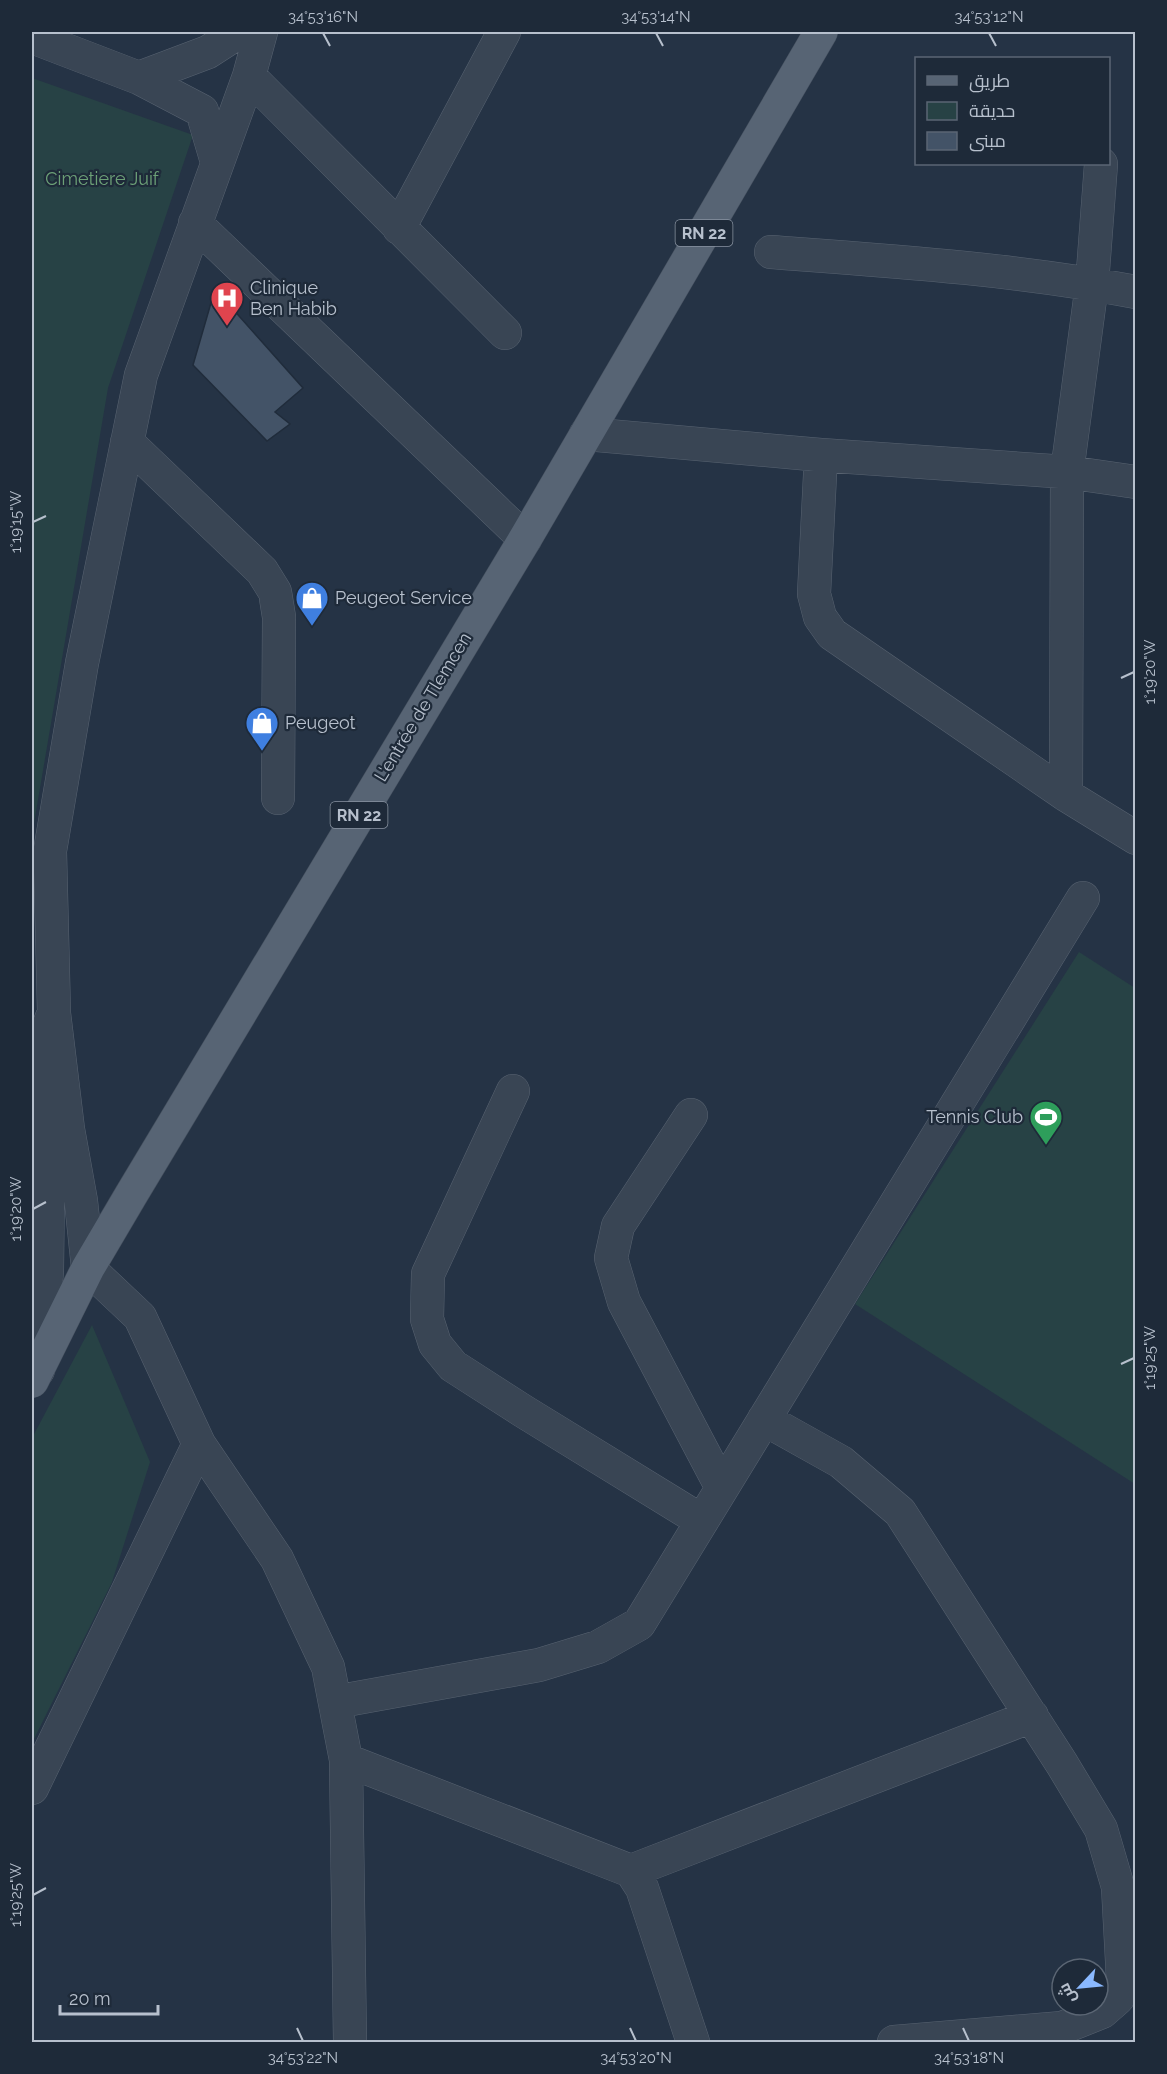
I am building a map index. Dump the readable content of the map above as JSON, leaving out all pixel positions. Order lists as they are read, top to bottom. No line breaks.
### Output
{"streets":{"main road":["RN 22","L'entrée de Tlemcen"]},"crossings":[["RN 22","L'entrée de Tlemcen"]],"parks":["Cimetiere Juif"],"places":{"hospital":["Clinique Ben Habib"],"shop":["Peugeot Service","Peugeot"],"sports":["Tennis Club"]},"legend":["طريق","حديقة","مبنى"],"scale_bar":"20 m","north":"bottom left","coordinates":["34°53'16\"N","34°53'14\"N","34°53'12\"N","1°19'15\"W","1°19'20\"W","1°19'25\"W","34°53'22\"N","34°53'20\"N","34°53'18\"N"]}
